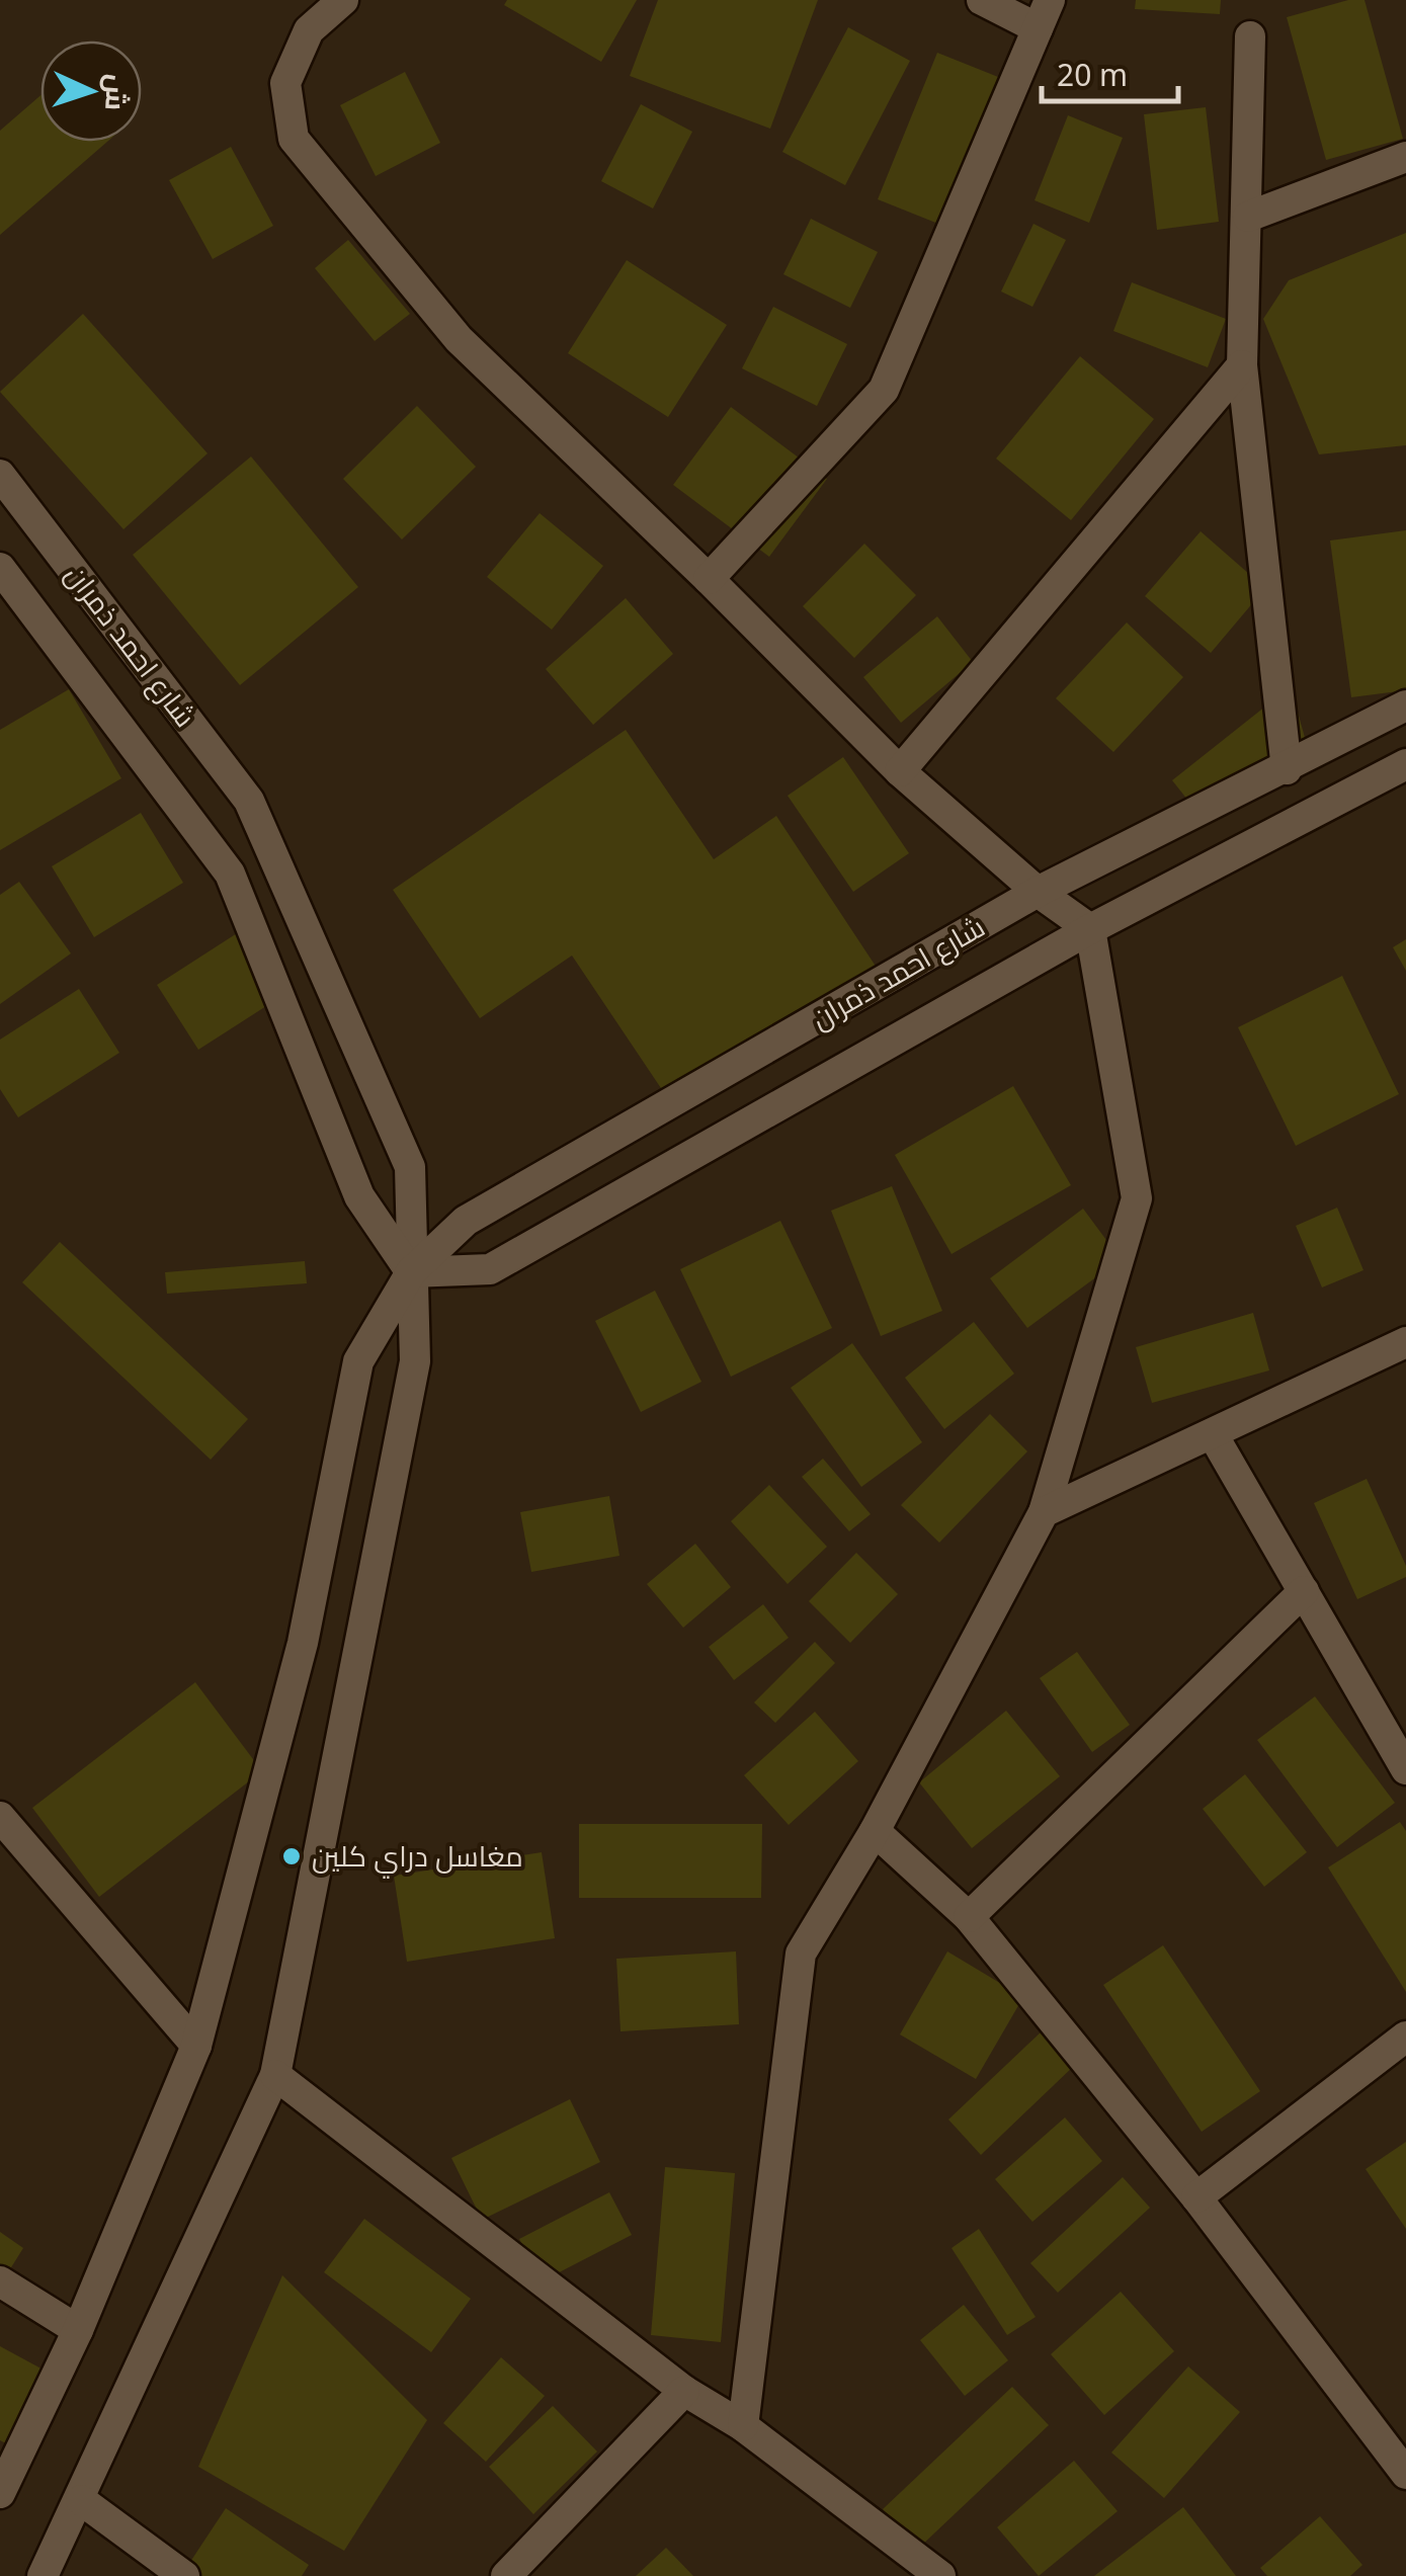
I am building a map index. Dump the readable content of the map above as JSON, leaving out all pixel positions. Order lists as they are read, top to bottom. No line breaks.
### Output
{"streets":{"street":["شارع احمد ذمران"]},"places":["مغاسل دراي كلين"],"scale_bar":"20 m","north":"right"}
